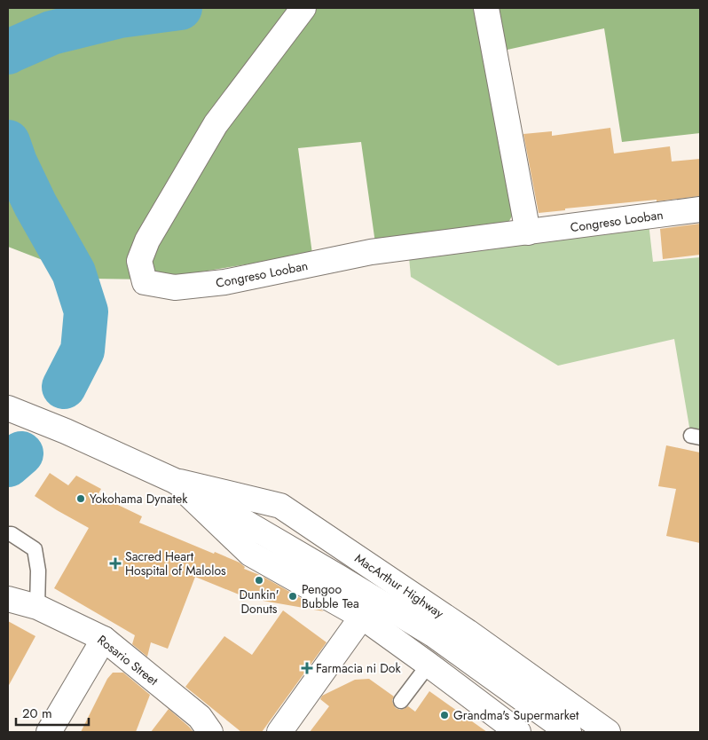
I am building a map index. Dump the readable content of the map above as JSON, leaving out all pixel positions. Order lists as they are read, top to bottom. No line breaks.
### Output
{"streets":{"main road":["Congreso Looban","MacArthur Highway","Rosario Street"]},"places":{"other":["Yokohama Dynatek","Dunkin' Donuts","Pengoo Bubble Tea","Grandma's Supermarket"],"health":["Sacred Heart Hospital of Malolos","Farmacia ni Dok"]},"scale_bar":"20 m"}
